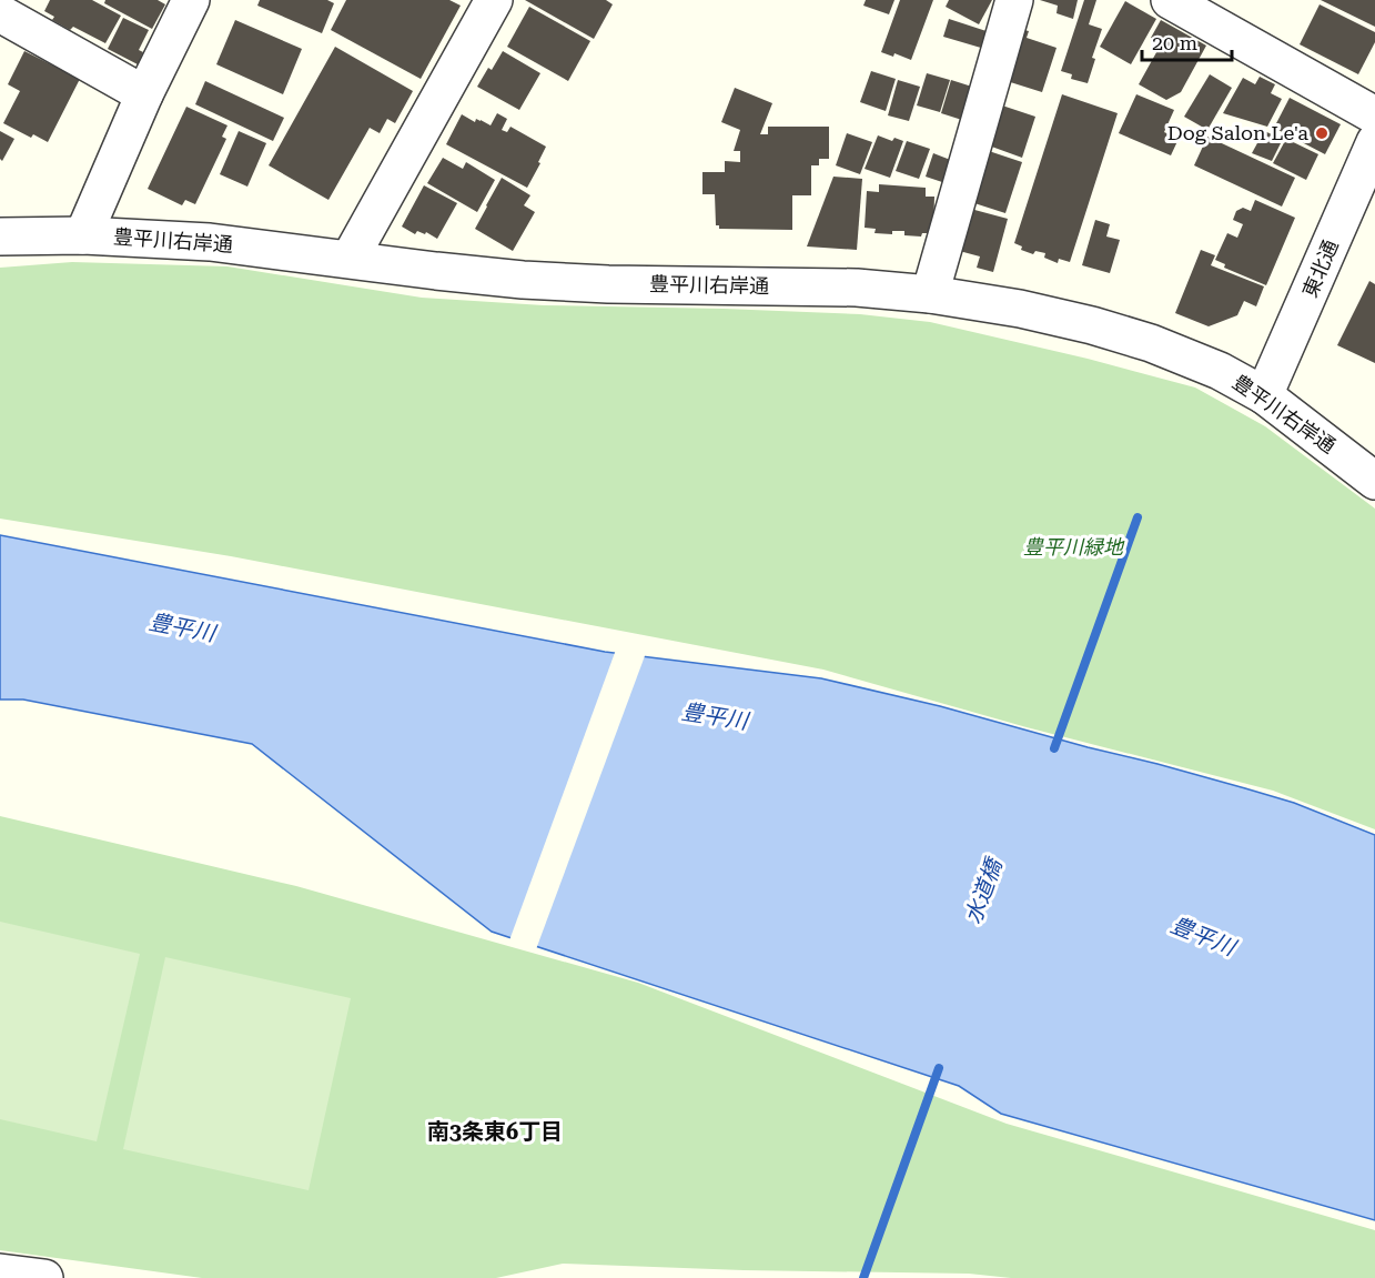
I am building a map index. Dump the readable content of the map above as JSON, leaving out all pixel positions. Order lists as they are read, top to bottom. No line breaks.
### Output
{"streets":{"street":["豊平川右岸通","東北通"]},"crossings":[["豊平川右岸通","東北通"]],"districts":["南3条東6丁目"],"water":["豊平川","水道橋"],"parks":["豊平川緑地"],"places":["Dog Salon Le'a"],"scale_bar":"20 m"}
